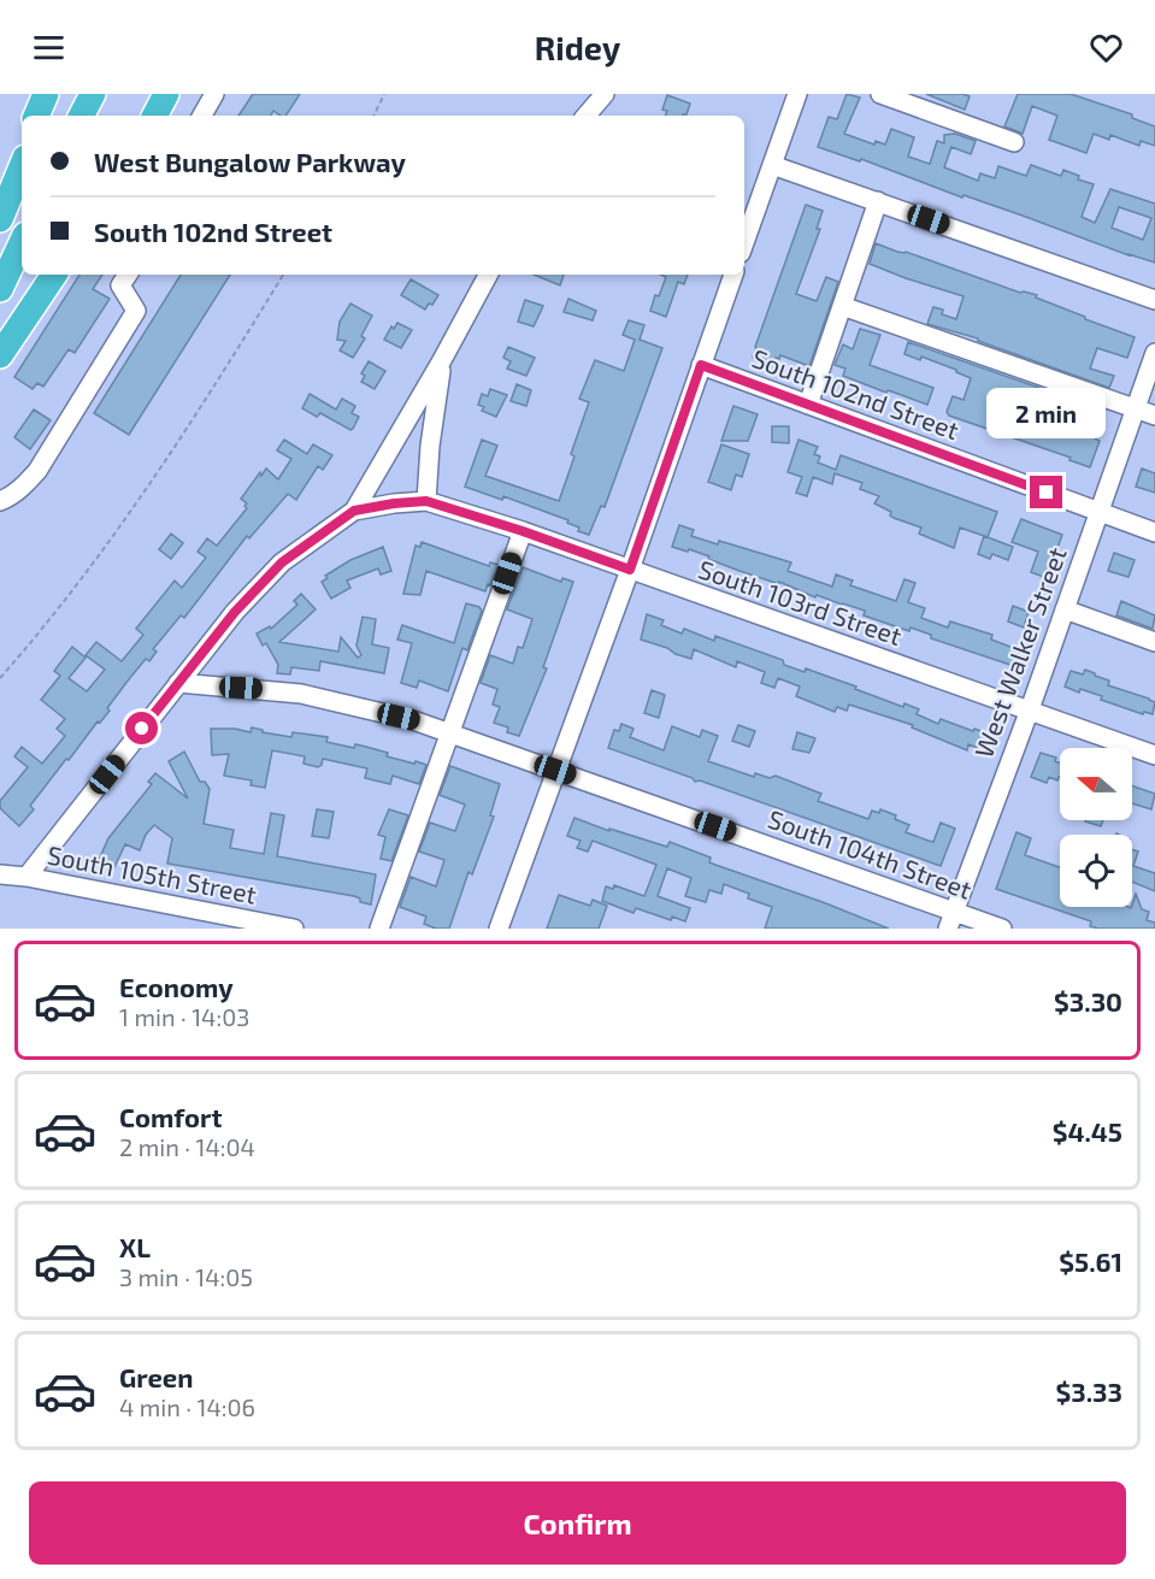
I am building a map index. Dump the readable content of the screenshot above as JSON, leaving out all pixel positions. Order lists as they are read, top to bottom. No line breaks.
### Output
{"streets":{"street":["South 102nd Street","South 103rd Street","West Walker Street","South 104th Street","South 105th Street"]},"crossings":[["South 102nd Street","West Walker Street"],["South 103rd Street","West Walker Street"],["West Walker Street","South 104th Street"]],"north":"left","page":{"header":"Ridey","banner":["West Bungalow Parkway","South 102nd Street"],"bubble":"2 min","list":[{"name":"Economy","note":"1 min · 14:03","value":"$3.30"},{"name":"Comfort","note":"2 min · 14:04","value":"$4.45"},{"name":"XL","note":"3 min · 14:05","value":"$5.61"},{"name":"Green","note":"4 min · 14:06","value":"$3.33"}],"buttons":"Confirm"}}
